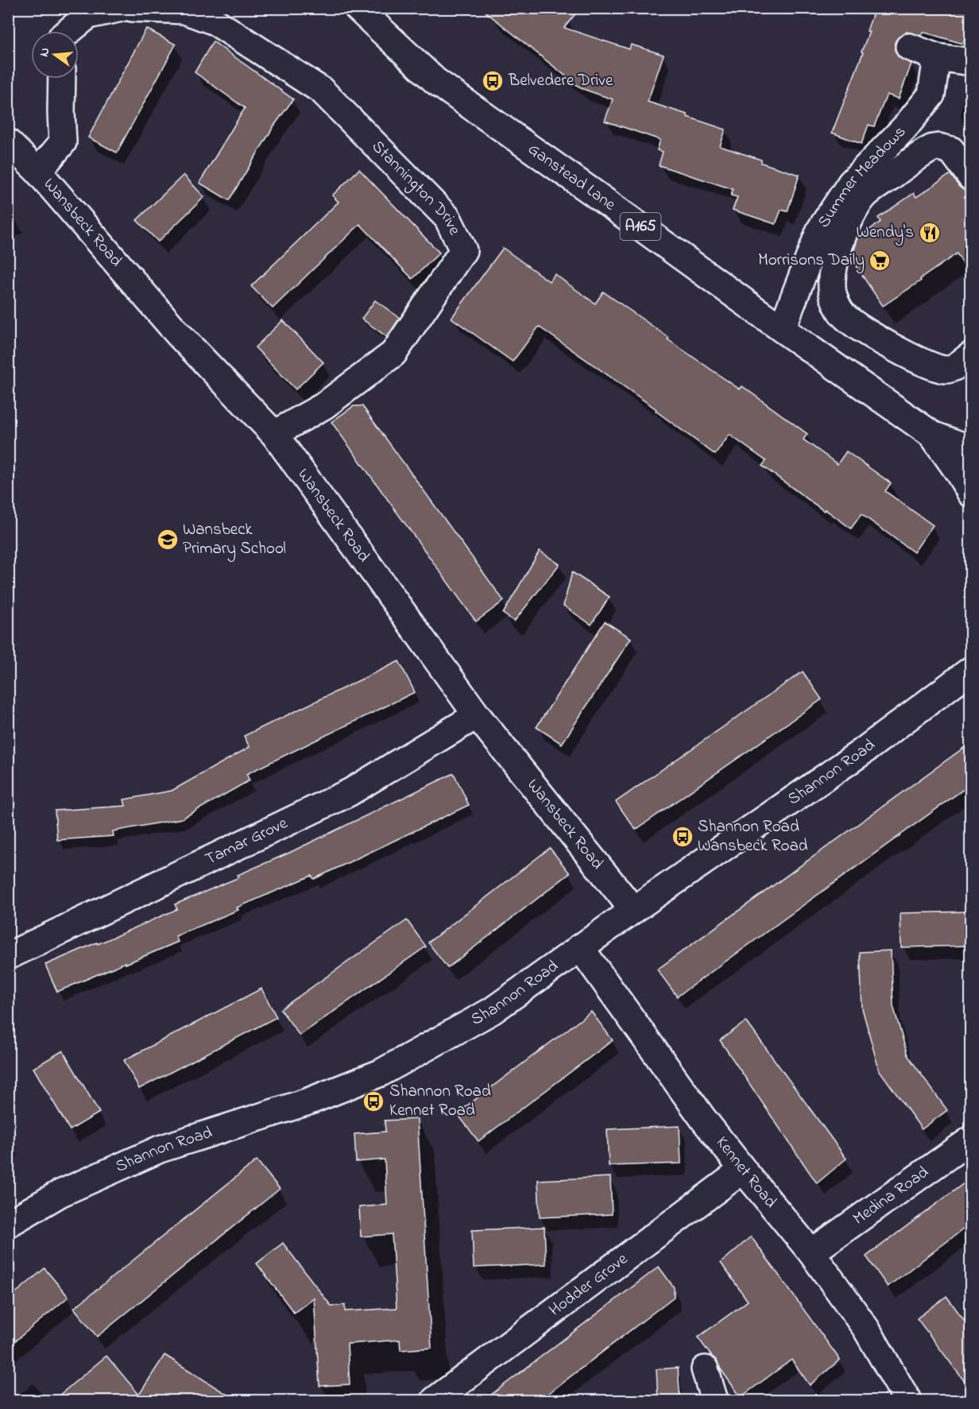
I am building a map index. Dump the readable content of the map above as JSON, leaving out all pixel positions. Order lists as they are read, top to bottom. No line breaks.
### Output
{"streets":{"main road":["Ganstead Lane","Summer Meadows","Stannington Drive","Wansbeck Road","A165","Shannon Road","Tamar Grove","Kennet Road","Medina Road","Hodder Grove"]},"crossings":[["Ganstead Lane","Summer Meadows"],["Stannington Drive","Wansbeck Road"],["Wansbeck Road","Shannon Road"],["Wansbeck Road","Tamar Grove"],["Shannon Road","Kennet Road"],["Kennet Road","Medina Road"],["Kennet Road","Hodder Grove"]],"places":{"bus stop":["Belvedere Drive","Shannon Road Wansbeck Road","Shannon Road Kennet Road"],"restaurant":["Wendy's"],"supermarket":["Morrisons Daily"],"school or university":["Wansbeck Primary School"]},"north":"left"}
